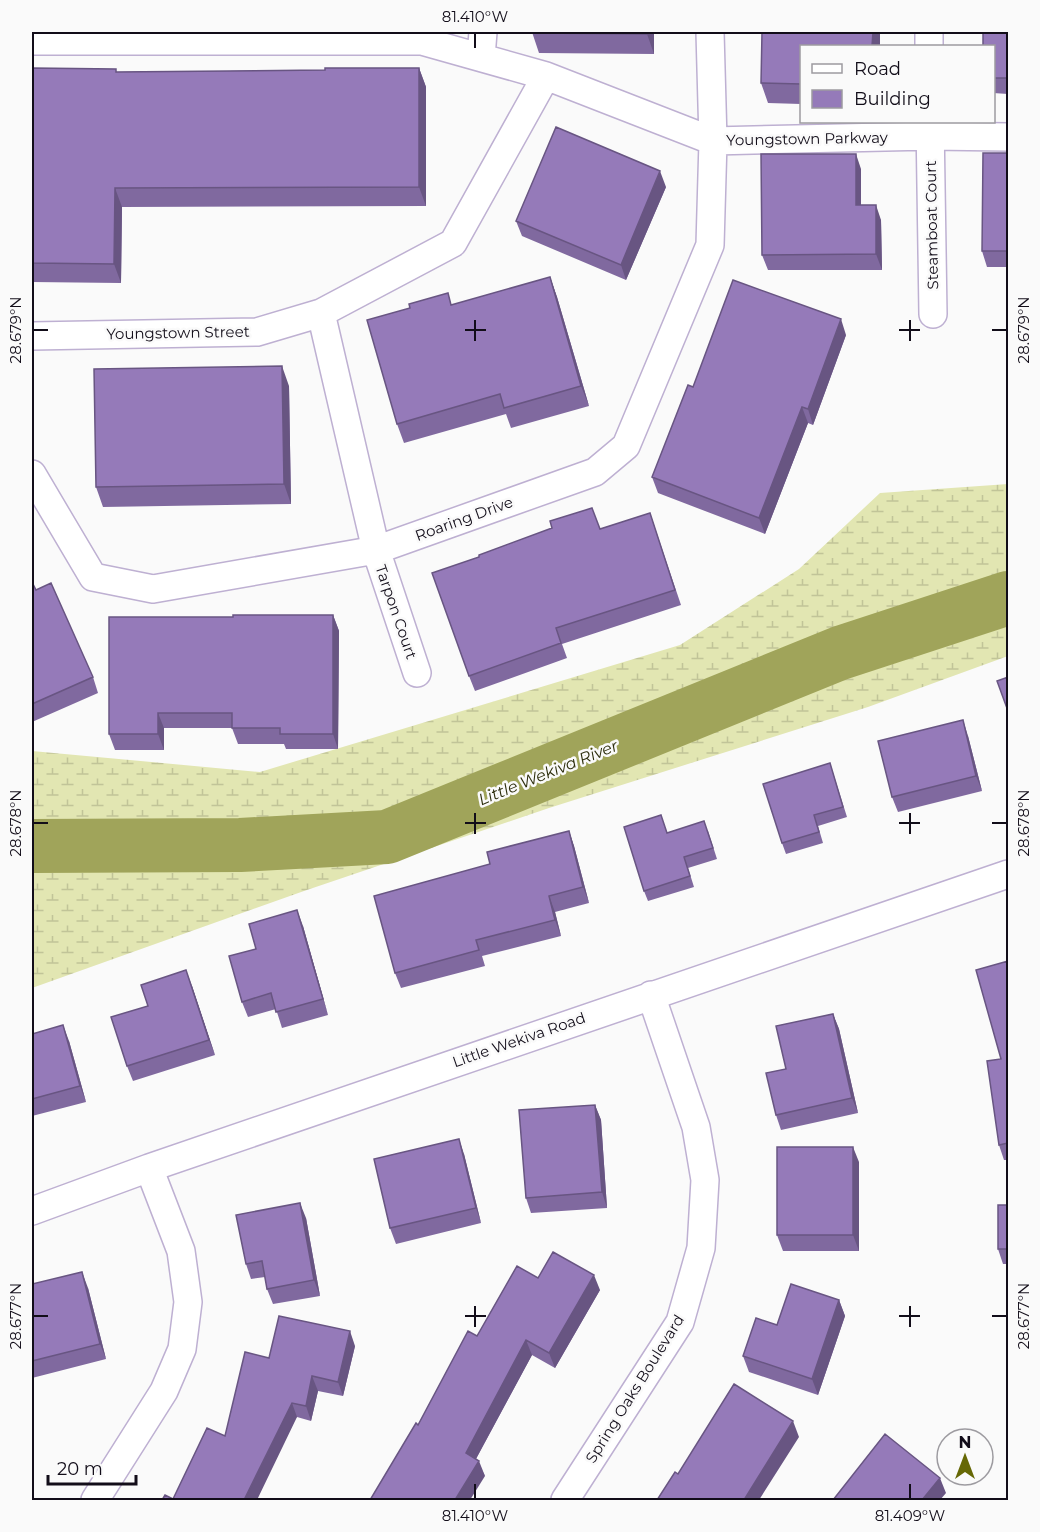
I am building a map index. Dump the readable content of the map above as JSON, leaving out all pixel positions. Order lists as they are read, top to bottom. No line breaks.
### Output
{"streets":{"street":["Youngstown Parkway","Steamboat Court","Youngstown Street","Roaring Drive","Tarpon Court","Little Wekiva Road","Spring Oaks Boulevard"]},"crossings":[["Youngstown Parkway","Steamboat Court"],["Youngstown Parkway","Roaring Drive"],["Youngstown Street","Tarpon Court"],["Roaring Drive","Tarpon Court"],["Little Wekiva Road","Spring Oaks Boulevard"]],"water":["Little Wekiva River"],"legend":["Road","Building"],"scale_bar":"20 m","north":"top","coordinates":["81.410°W","28.679°N","28.678°N","28.677°N","81.409°W"]}
